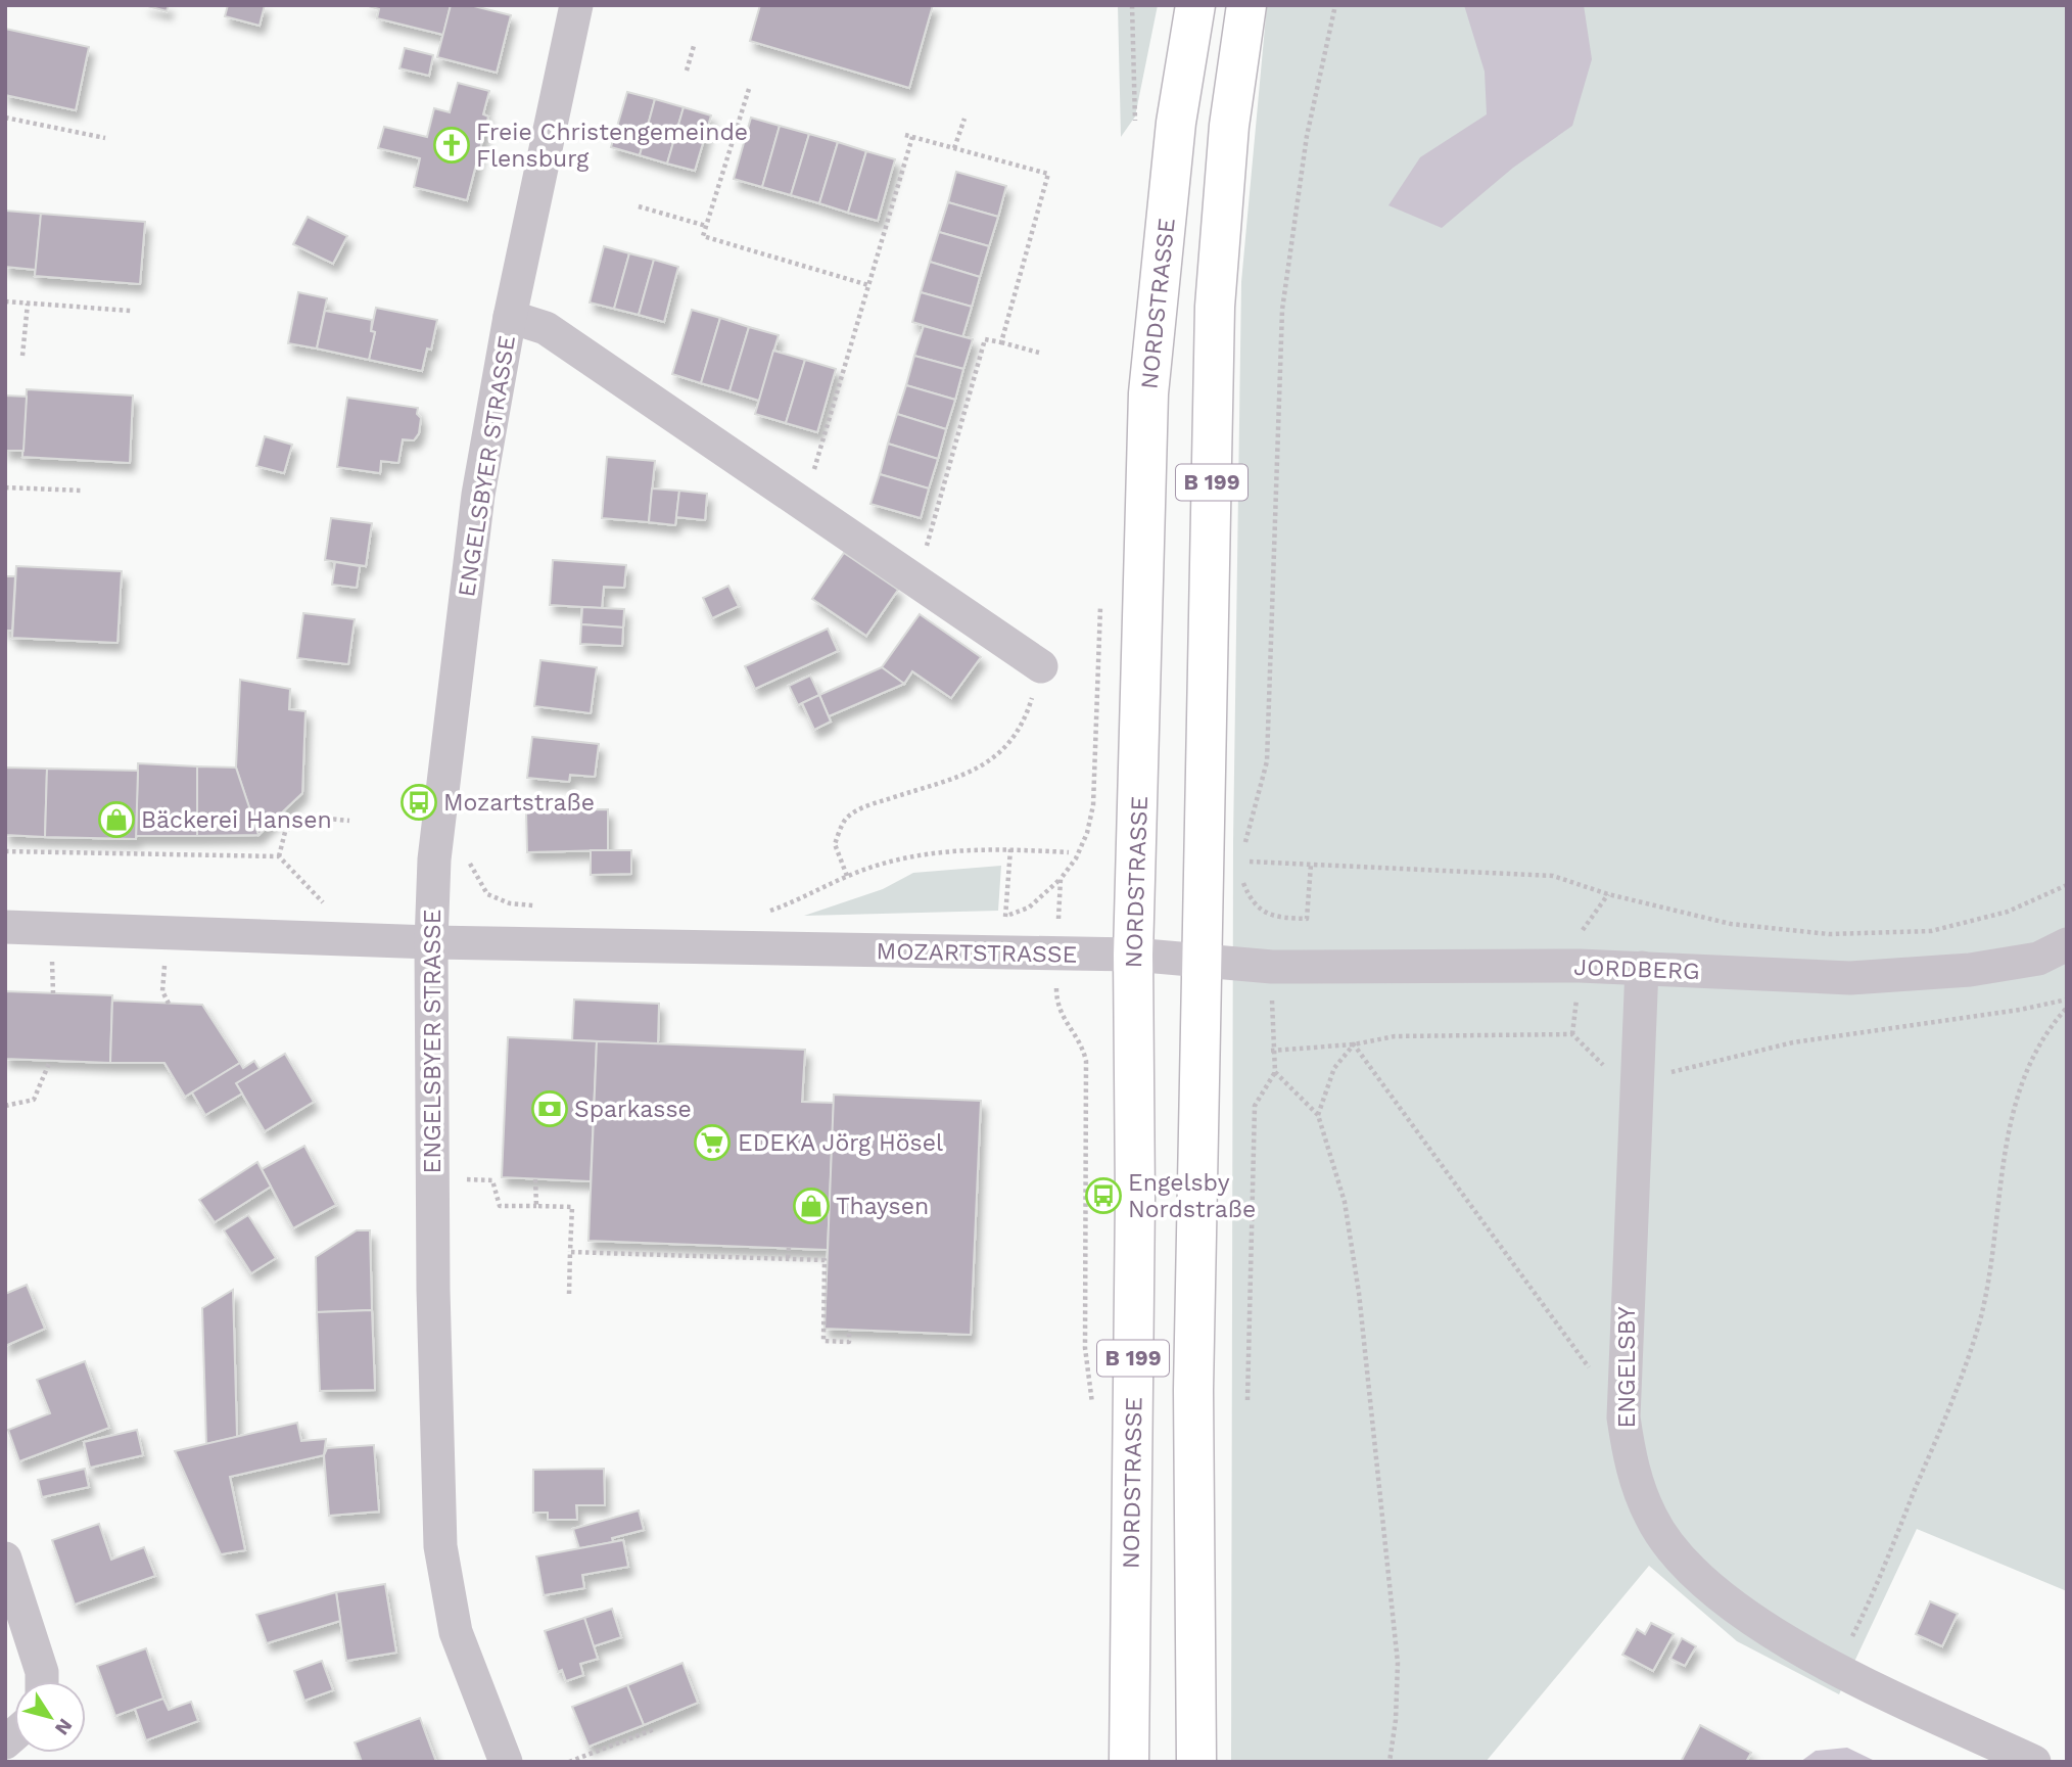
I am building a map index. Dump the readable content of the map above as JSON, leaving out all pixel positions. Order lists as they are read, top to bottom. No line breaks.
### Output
{"streets":{"main road":["NORDSTRASSE","B 199"],"street":["ENGELSBYER STRASSE","MOZARTSTRASSE","JORDBERG","ENGELSBY"]},"crossings":[["NORDSTRASSE","MOZARTSTRASSE"],["ENGELSBYER STRASSE","MOZARTSTRASSE"],["B 199","MOZARTSTRASSE"],["B 199","JORDBERG"],["MOZARTSTRASSE","JORDBERG"],["JORDBERG","ENGELSBY"]],"places":{"church":["Freie Christengemeinde Flensburg"],"bus stop":["Mozartstraße","Engelsby Nordstraße"],"shop":["Bäckerei Hansen","Thaysen"],"bank":["Sparkasse"],"supermarket":["EDEKA Jörg Hösel"]},"north":"bottom right"}
